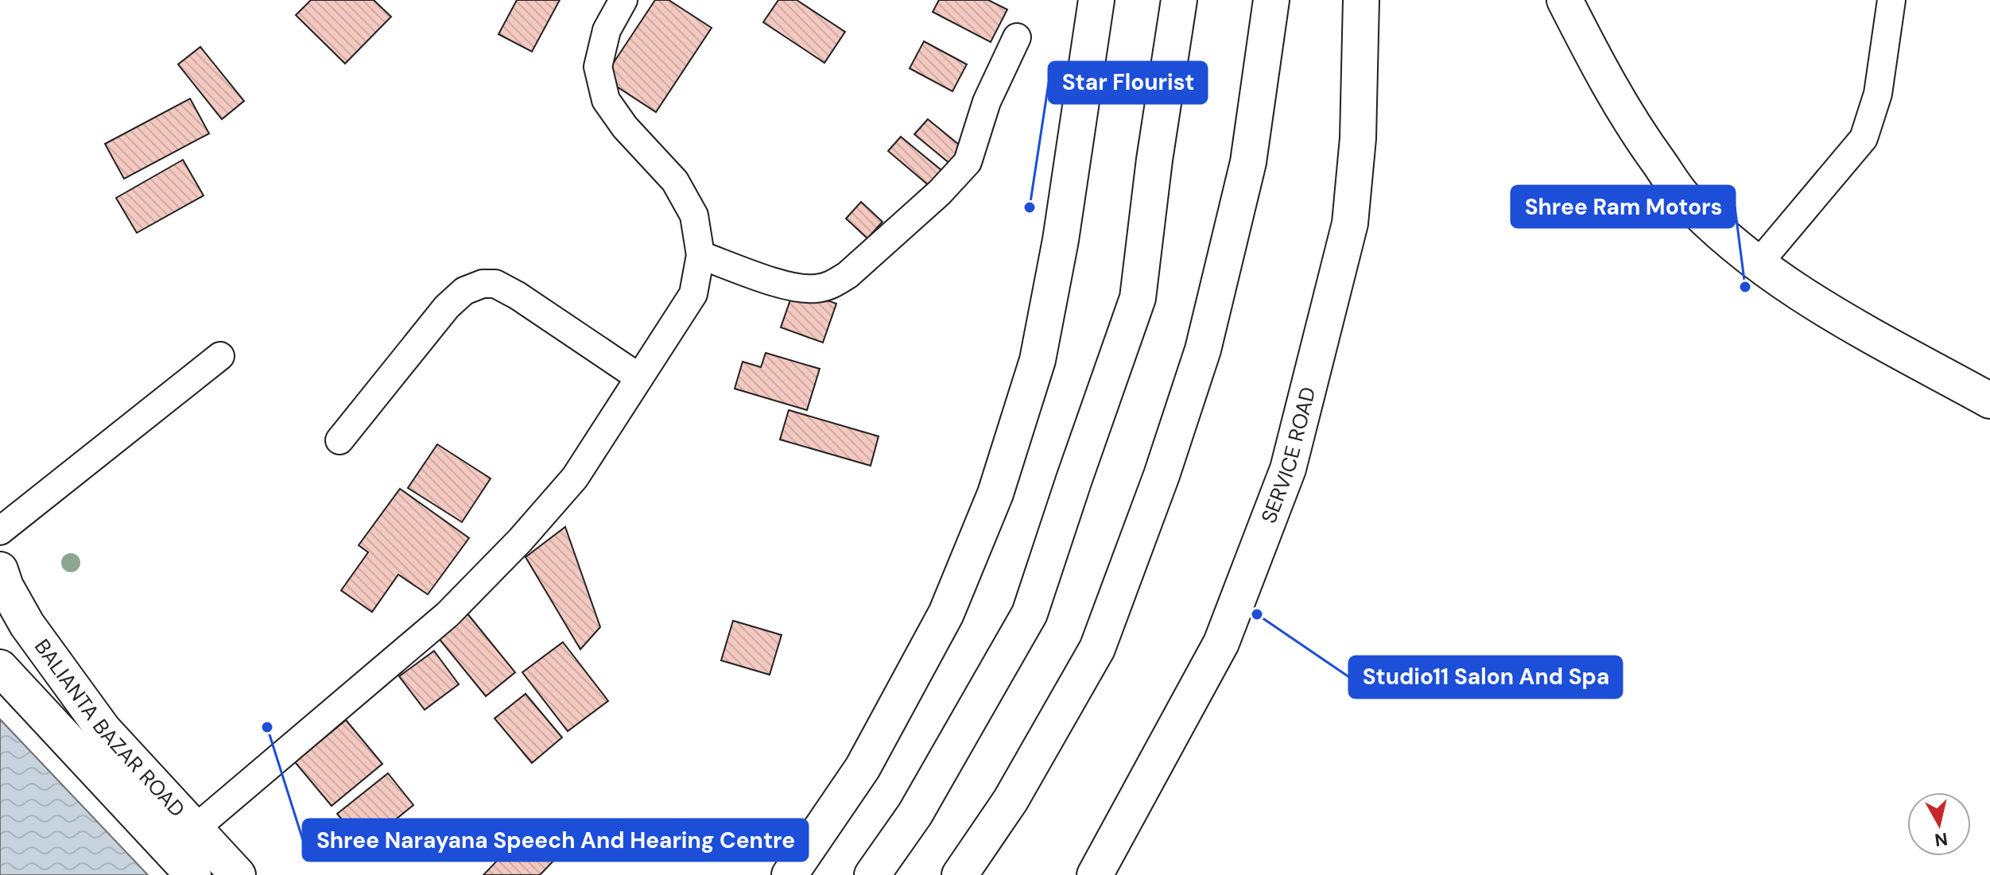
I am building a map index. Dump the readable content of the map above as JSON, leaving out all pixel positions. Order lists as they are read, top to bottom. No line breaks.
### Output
{"streets":{"main road":["SERVICE ROAD","BALIANTA BAZAR ROAD"]},"places":["Star Flourist","Shree Ram Motors","Studio11 Salon And Spa","Shree Narayana Speech And Hearing Centre"],"north":"bottom"}
